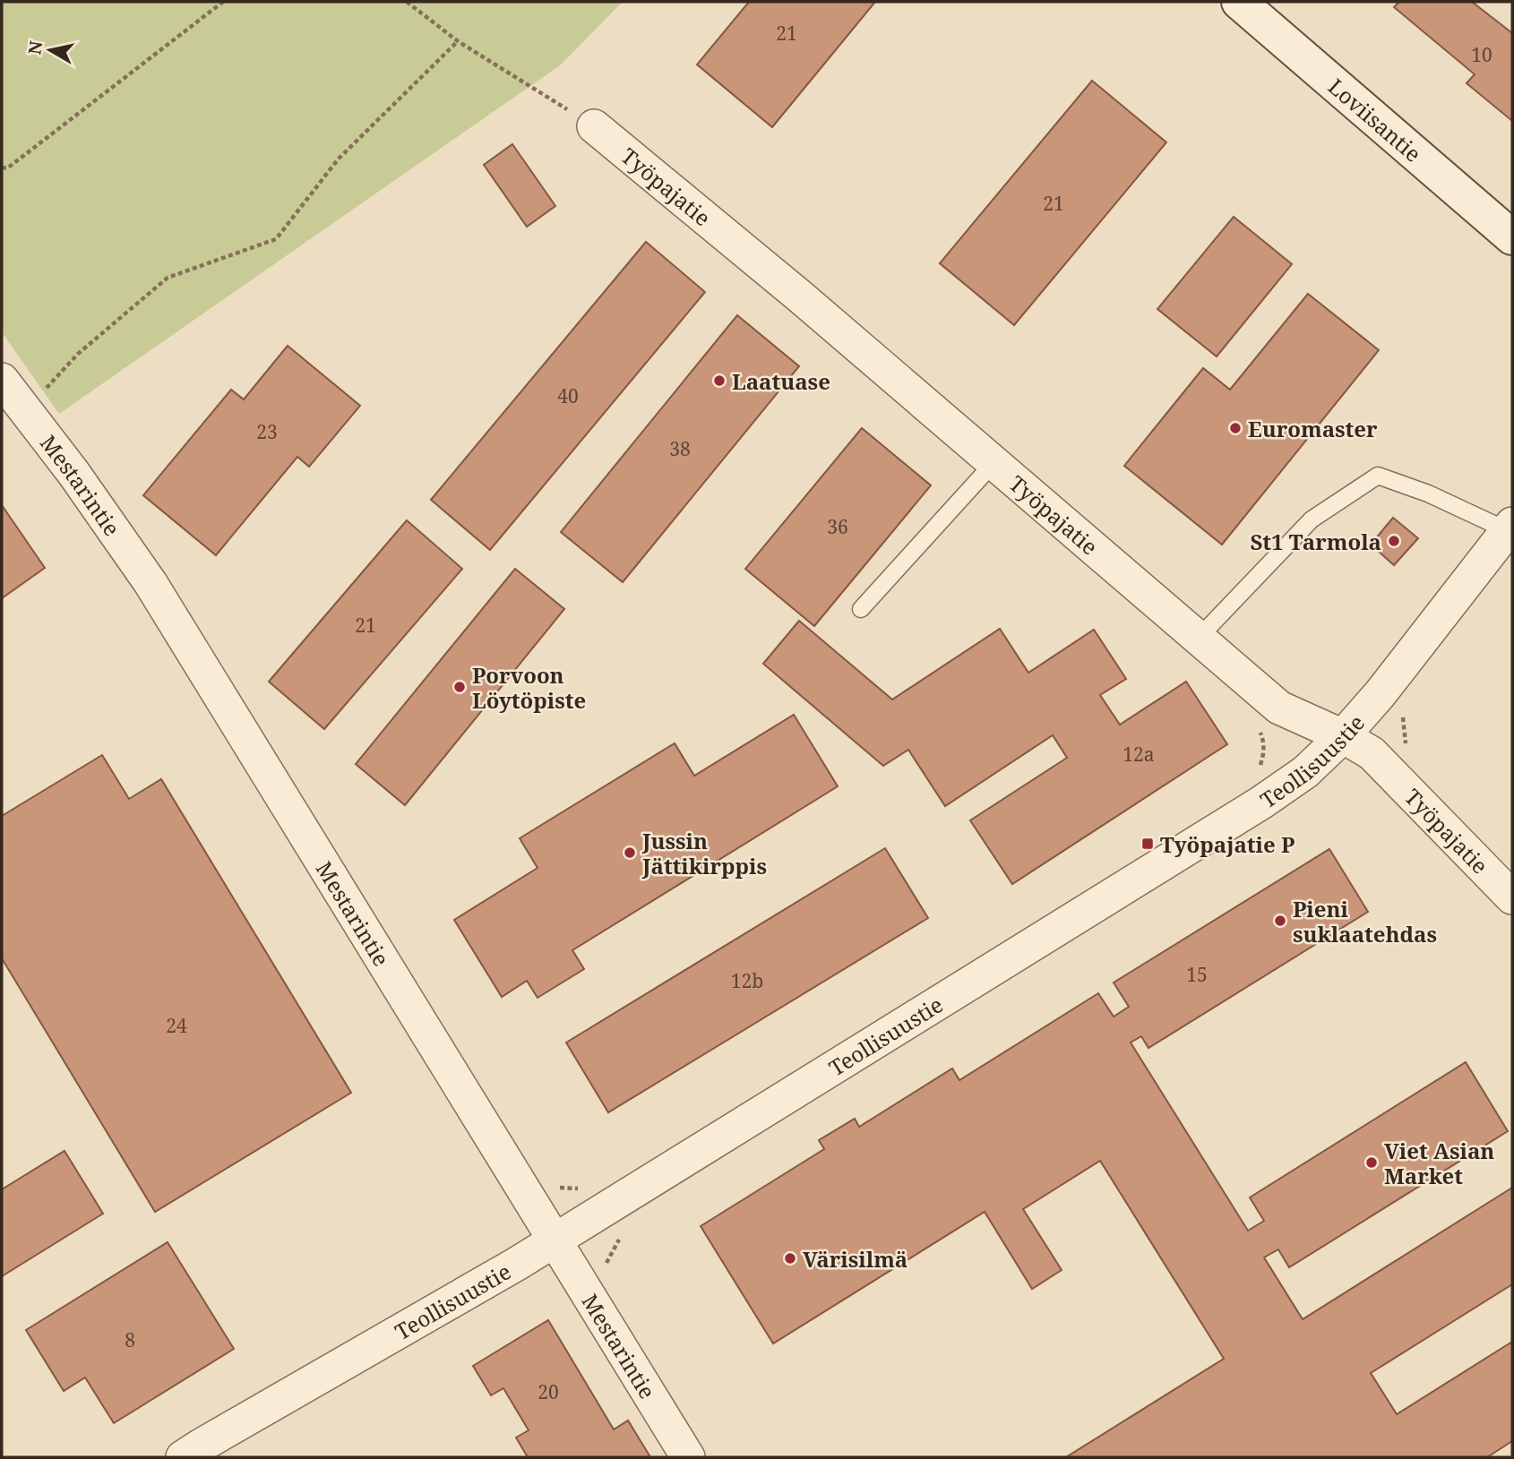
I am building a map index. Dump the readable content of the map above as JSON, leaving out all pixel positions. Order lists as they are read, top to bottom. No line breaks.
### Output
{"streets":{"main road":["Loviisantie"],"street":["Työpajatie","Mestarintie","Teollisuustie"]},"crossings":[["Työpajatie","Teollisuustie"],["Mestarintie","Teollisuustie"]],"places":{"other":["Laatuase","Euromaster","St1 Tarmola","Porvoon Löytöpiste","Jussin Jättikirppis","Pieni suklaatehdas","Viet Asian Market","Värisilmä"],"transit":["Työpajatie P"]},"house_numbers":["21","10","21","40","23","38","36","21","12a","15","12b","24","8","20"],"north":"left"}
